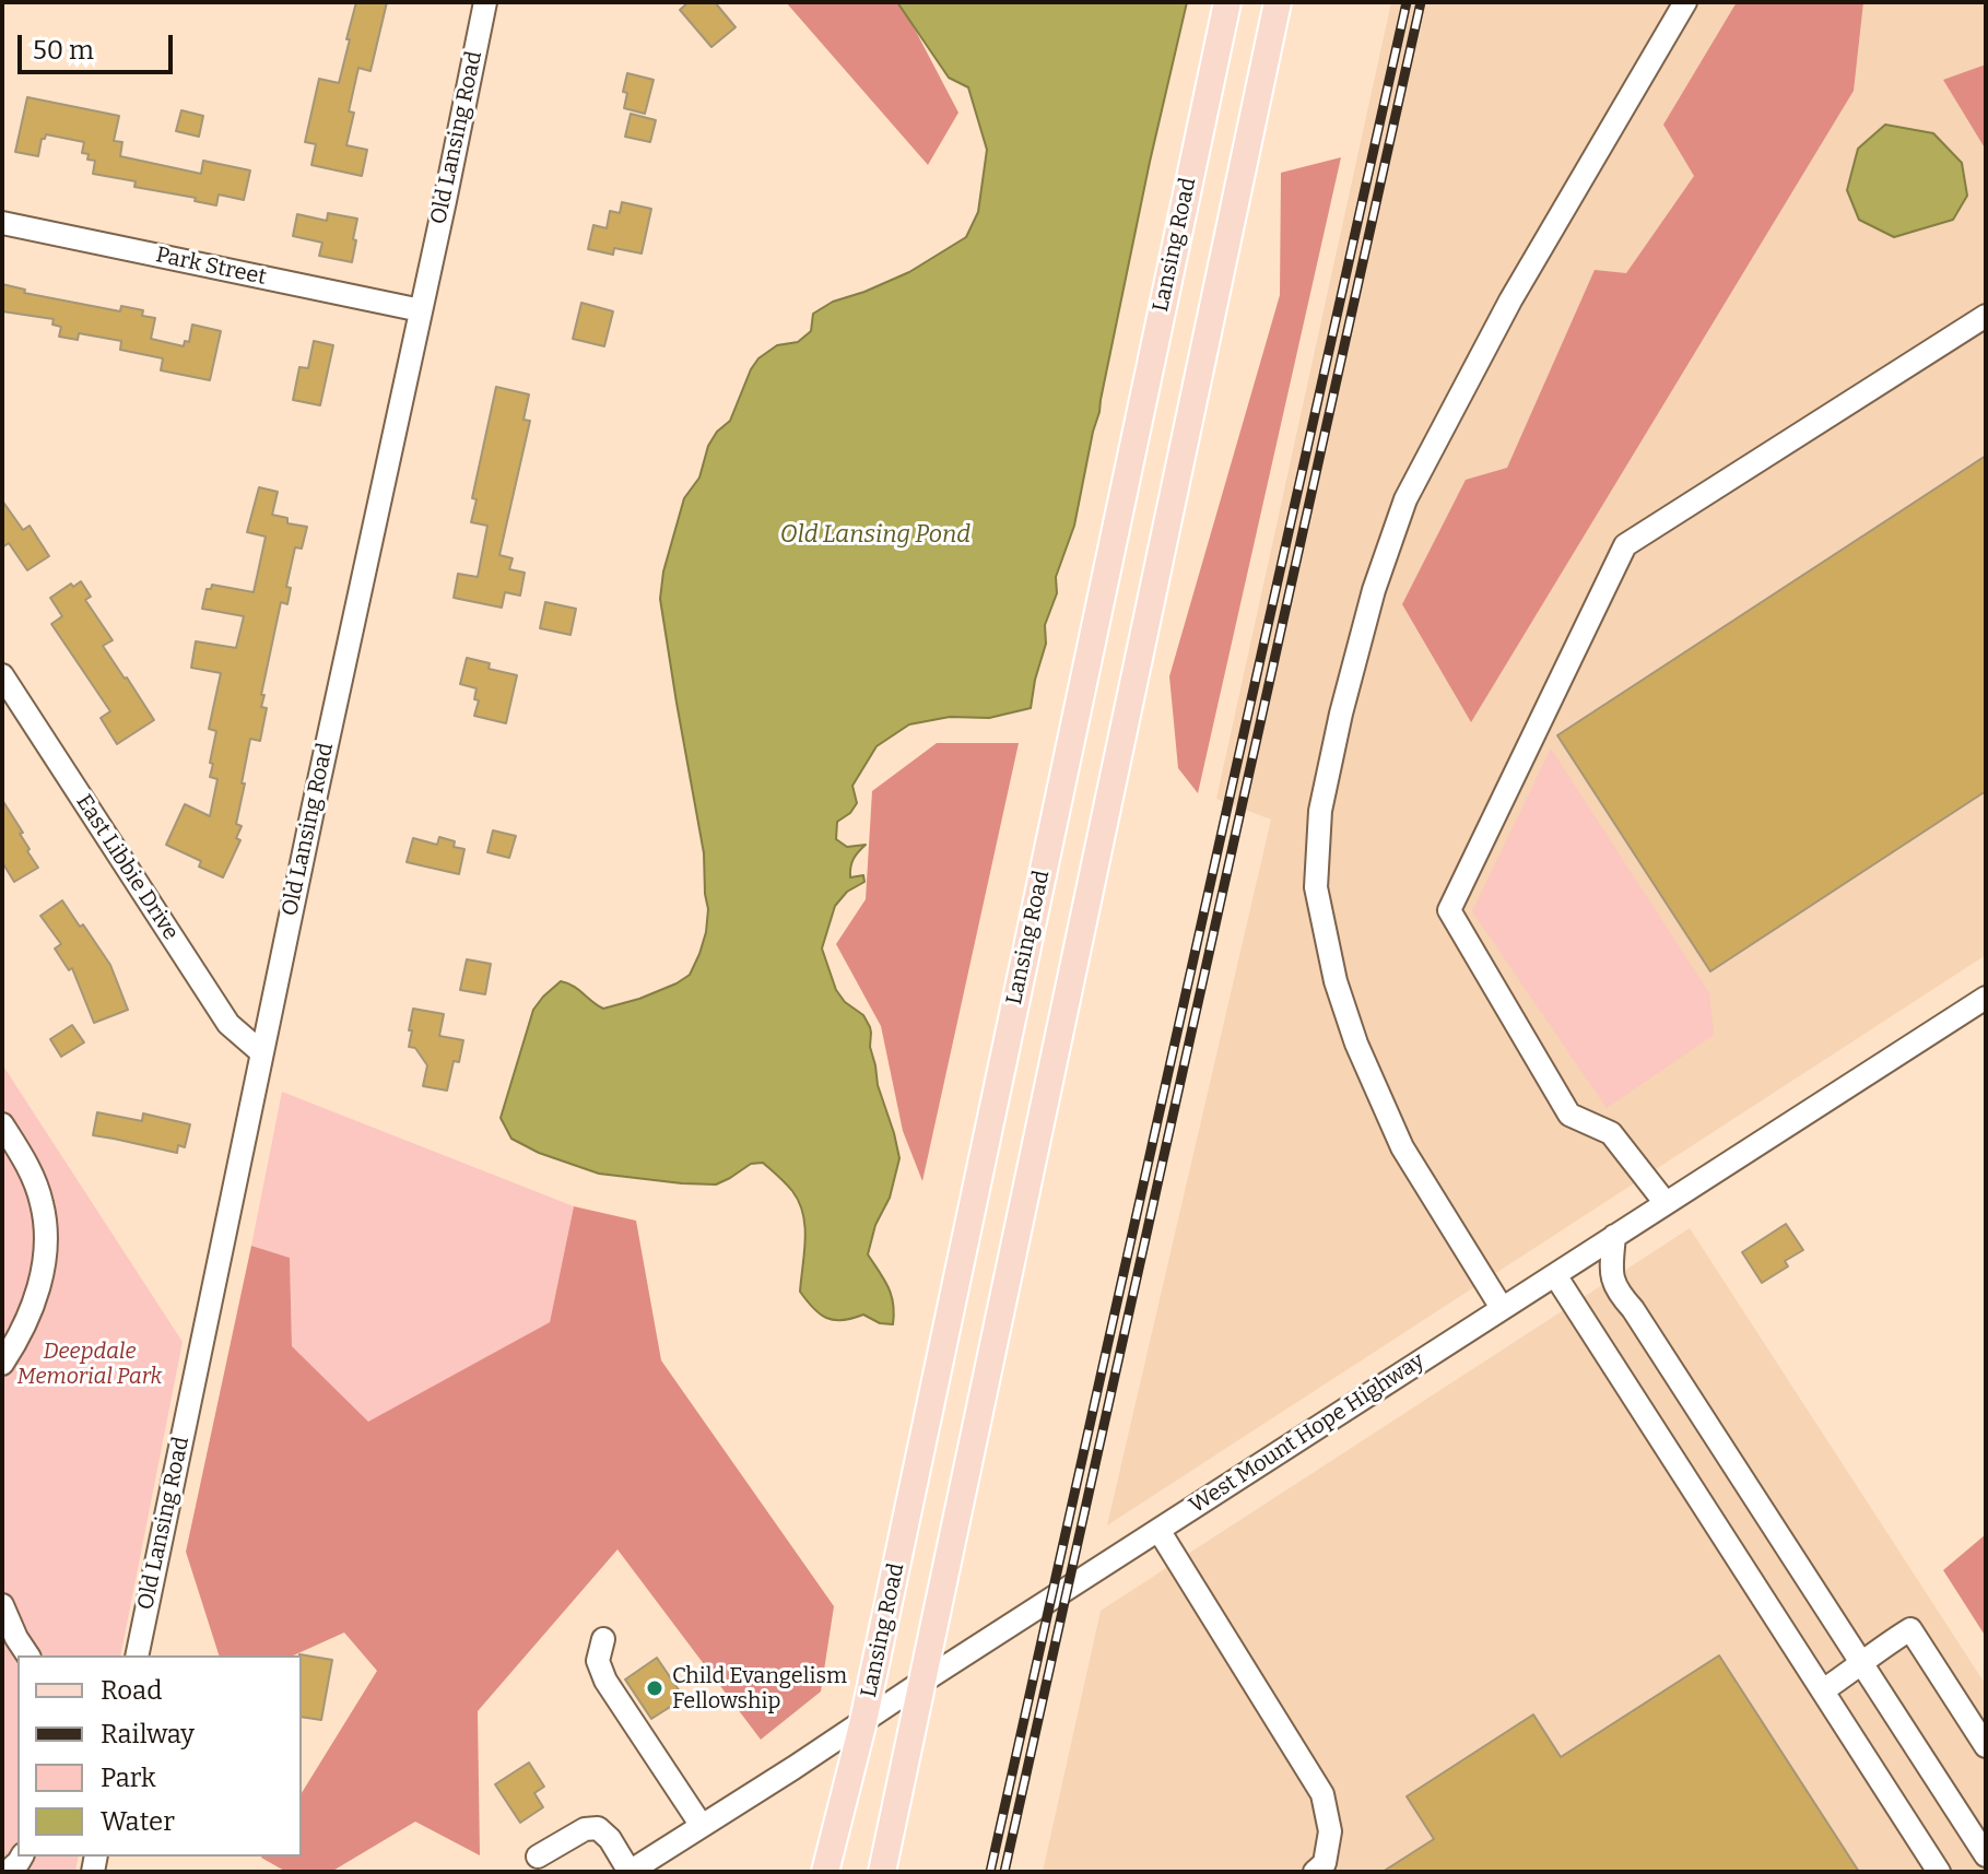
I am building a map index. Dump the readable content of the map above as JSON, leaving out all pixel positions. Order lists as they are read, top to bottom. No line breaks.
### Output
{"streets":{"main road":["Lansing Road"],"street":["Old Lansing Road","Park Street","East Libbie Drive","West Mount Hope Highway"]},"crossings":[["Old Lansing Road","Park Street"],["Old Lansing Road","East Libbie Drive"],["Lansing Road","West Mount Hope Highway"]],"water":["Old Lansing Pond"],"parks":["Deepdale Memorial Park"],"places":["Child Evangelism Fellowship"],"legend":["Road","Railway","Park","Water"],"scale_bar":"50 m"}
